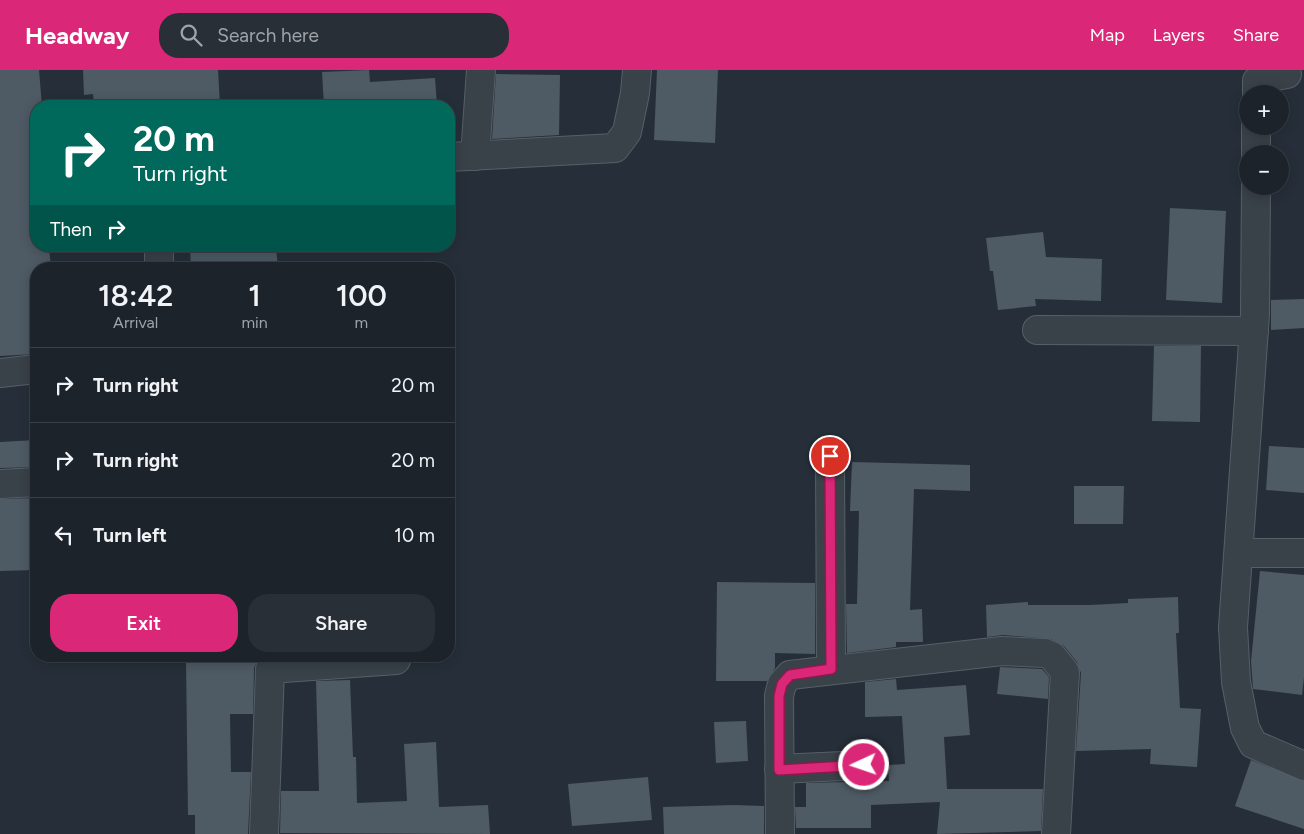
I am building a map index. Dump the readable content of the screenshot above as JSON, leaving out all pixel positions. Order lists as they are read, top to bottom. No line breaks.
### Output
{"page":{"header":"Headway","search":"Search here","nav":["Map","Layers","Share"],"map_buttons":["+","−"],"turn":["20 m","Turn right"],"then":"Then","eta":["18:42","Arrival","1","min","100","m"],"list":[{"name":"Turn right","value":"20 m"},{"name":"Turn right","value":"20 m"},{"name":"Turn left","value":"10 m"}],"buttons":["Exit","Share"]}}
